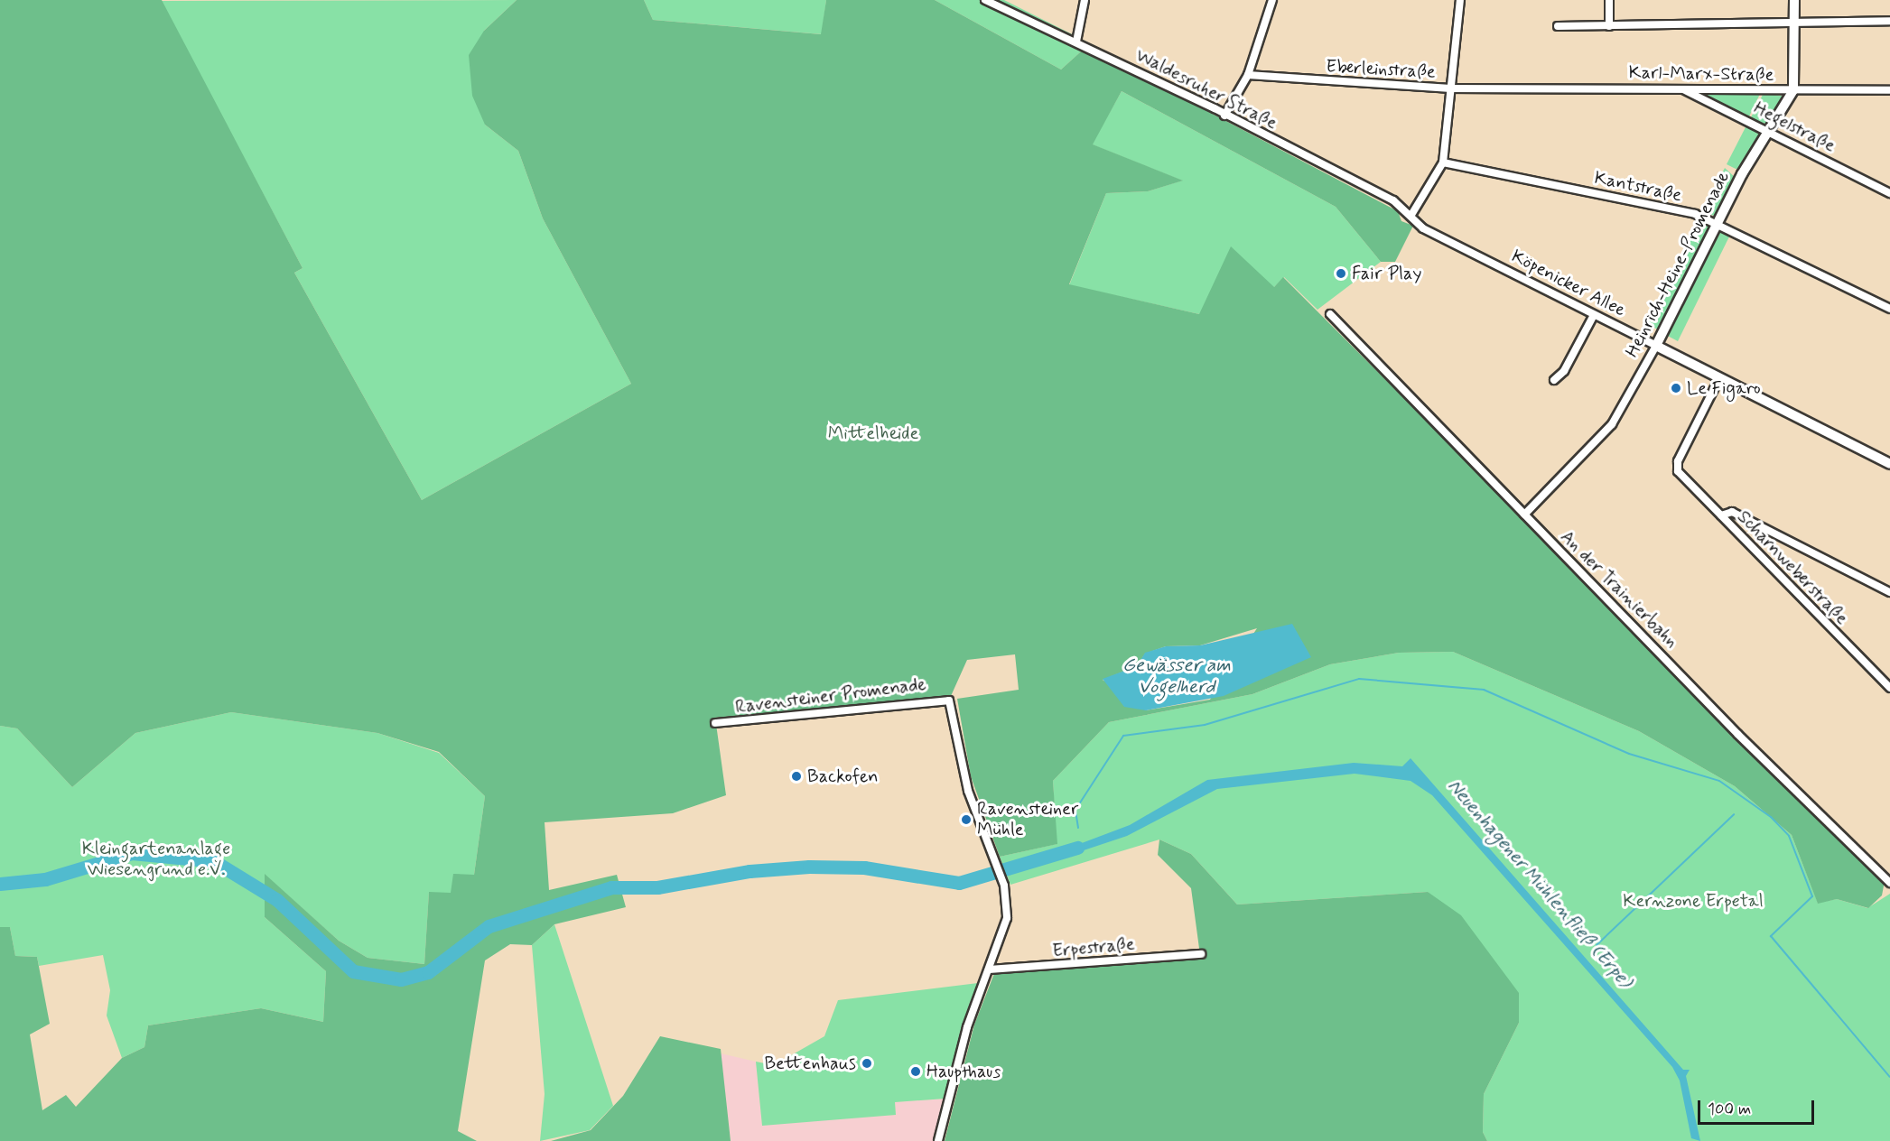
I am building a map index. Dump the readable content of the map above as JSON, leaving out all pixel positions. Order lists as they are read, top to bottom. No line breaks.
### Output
{"streets":{"street":["Eberleinstraße","Karl-Marx-Straße","Waldesruher Straße","Hegelstraße","Kantstraße","Heinrich-Heine-Promenade","Köpenicker Allee","Scharnweberstraße","An der Trainierbahn","Ravensteiner Promenade","Erpestraße"]},"crossings":[["Eberleinstraße","Karl-Marx-Straße"],["Karl-Marx-Straße","Hegelstraße"],["Karl-Marx-Straße","Heinrich-Heine-Promenade"],["Waldesruher Straße","Köpenicker Allee"],["Hegelstraße","Heinrich-Heine-Promenade"],["Kantstraße","Heinrich-Heine-Promenade"],["Heinrich-Heine-Promenade","Köpenicker Allee"],["Heinrich-Heine-Promenade","An der Trainierbahn"],["Köpenicker Allee","Scharnweberstraße"],["Ravensteiner Promenade","Erpestraße"]],"water":["Gewässer am Vogelherd","Neuenhagener Mühlenfließ (Erpe)"],"parks":["Mittelheide","Kleingartenanlage Wiesengrund e.V.","Kernzone Erpetal"],"places":["Fair Play","Le Figaro","Backofen","Ravensteiner Mühle","Bettenhaus","Haupthaus"],"scale_bar":"100 m"}
